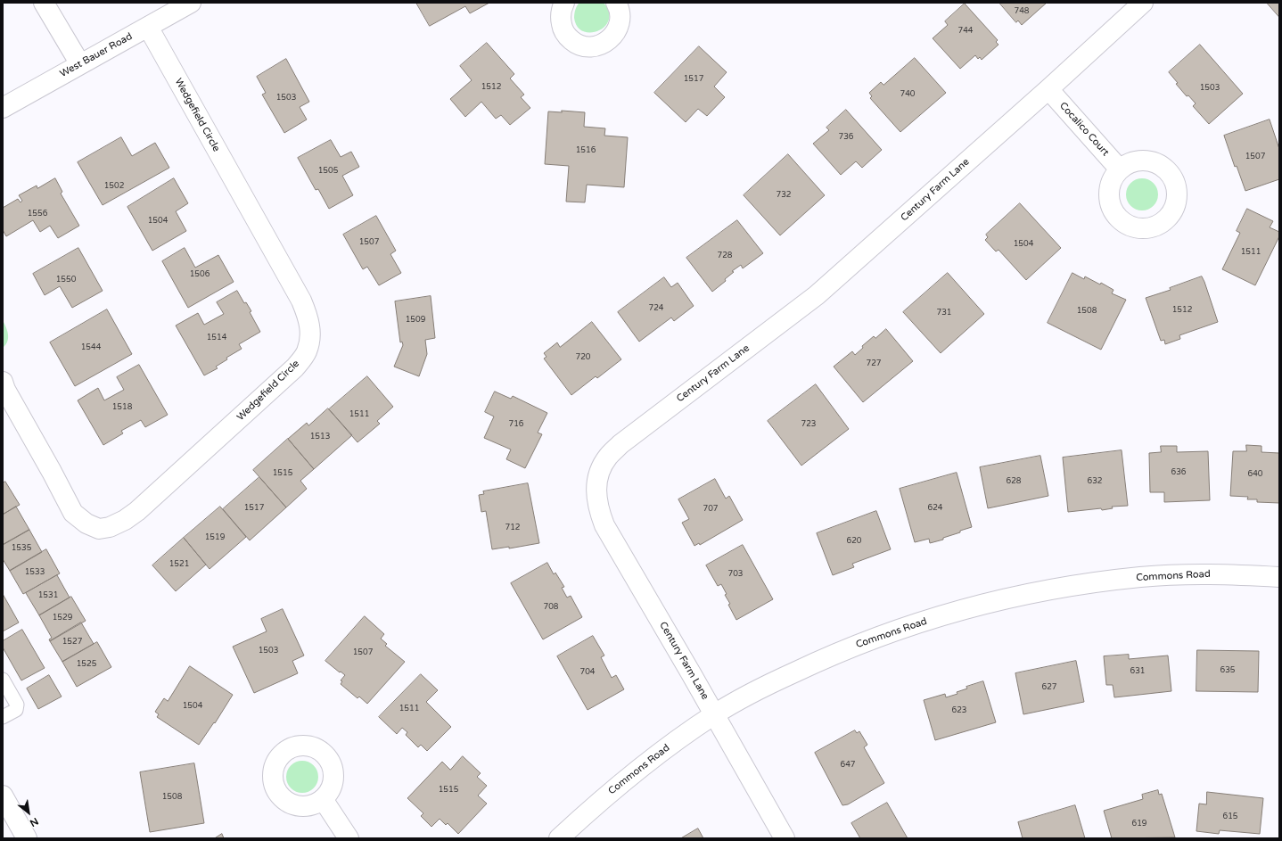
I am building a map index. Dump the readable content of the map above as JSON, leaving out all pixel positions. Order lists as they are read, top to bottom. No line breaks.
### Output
{"streets":{"street":["West Bauer Road","Wedgefield Circle","Cocalico Court","Century Farm Lane","Commons Road"]},"crossings":[["West Bauer Road","Wedgefield Circle"],["Cocalico Court","Century Farm Lane"],["Century Farm Lane","Commons Road"]],"house_numbers":["748","744","1517","1512","1503","740","1503","736","1516","1507","1505","1502","732","1556","1504","1507","1504","1511","728","1506","1550","724","1512","1508","731","1509","1514","1544","720","727","1518","1511","716","723","1513","636","1515","640","628","632","1517","624","707","712","1519","620","1535","1521","1533","703","1531","708","1529","1527","1503","1507","1525","635","631","704","627","1504","1511","623","647","1515","1508","615","619"],"north":"bottom right"}
